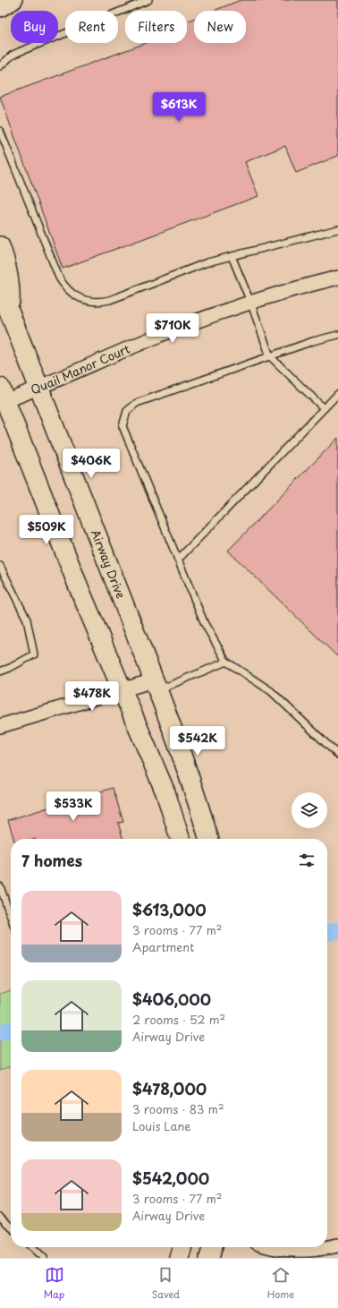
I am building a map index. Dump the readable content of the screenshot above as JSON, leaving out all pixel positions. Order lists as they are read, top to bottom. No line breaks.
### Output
{"streets":{"main road":["Airway Drive"],"street":["Quail Manor Court"]},"crossings":[["Quail Manor Court","Airway Drive"]],"page":{"chip":["Buy","Rent","Filters","New"],"price":["$613K","$710K","$406K","$509K","$478K","$542K","$533K"],"heading":"7 homes","list":[{"name":"$613,000","note":"3 rooms · 77 m² · Apartment"},{"name":"$406,000","note":"2 rooms · 52 m² · Airway Drive"},{"name":"$478,000","note":"3 rooms · 83 m² · Louis Lane"},{"name":"$542,000","note":"3 rooms · 77 m² · Airway Drive"}],"tabs":["Map","Saved","Home"]}}
